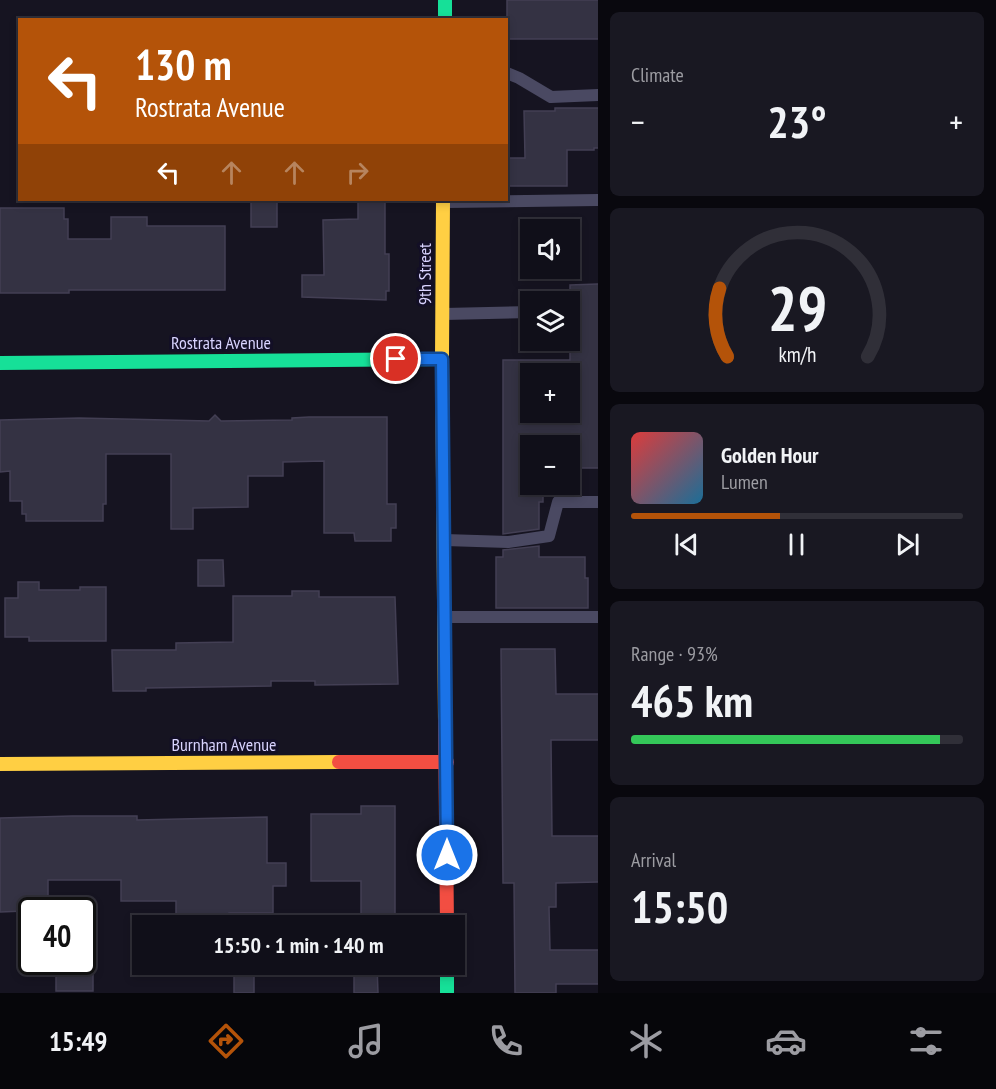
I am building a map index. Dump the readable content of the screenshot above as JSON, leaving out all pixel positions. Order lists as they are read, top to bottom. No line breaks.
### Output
{"streets":{"street":["9th Street","Rostrata Avenue","Burnham Avenue"]},"crossings":[["9th Street","Rostrata Avenue"],["9th Street","Burnham Avenue"]],"page":{"tile":["Climate",["Range · 93%","465 km"],["Arrival","15:50"]],"turn":["130 m","Rostrata Avenue"],"heat":["−","23°","+"],"map_buttons":["+","−"],"song":["Golden Hour","Lumen"],"limit":"40","trip":"15:50 · 1 min · 140 m","tabs":"15:49","gauge":["29","km/h"]}}
